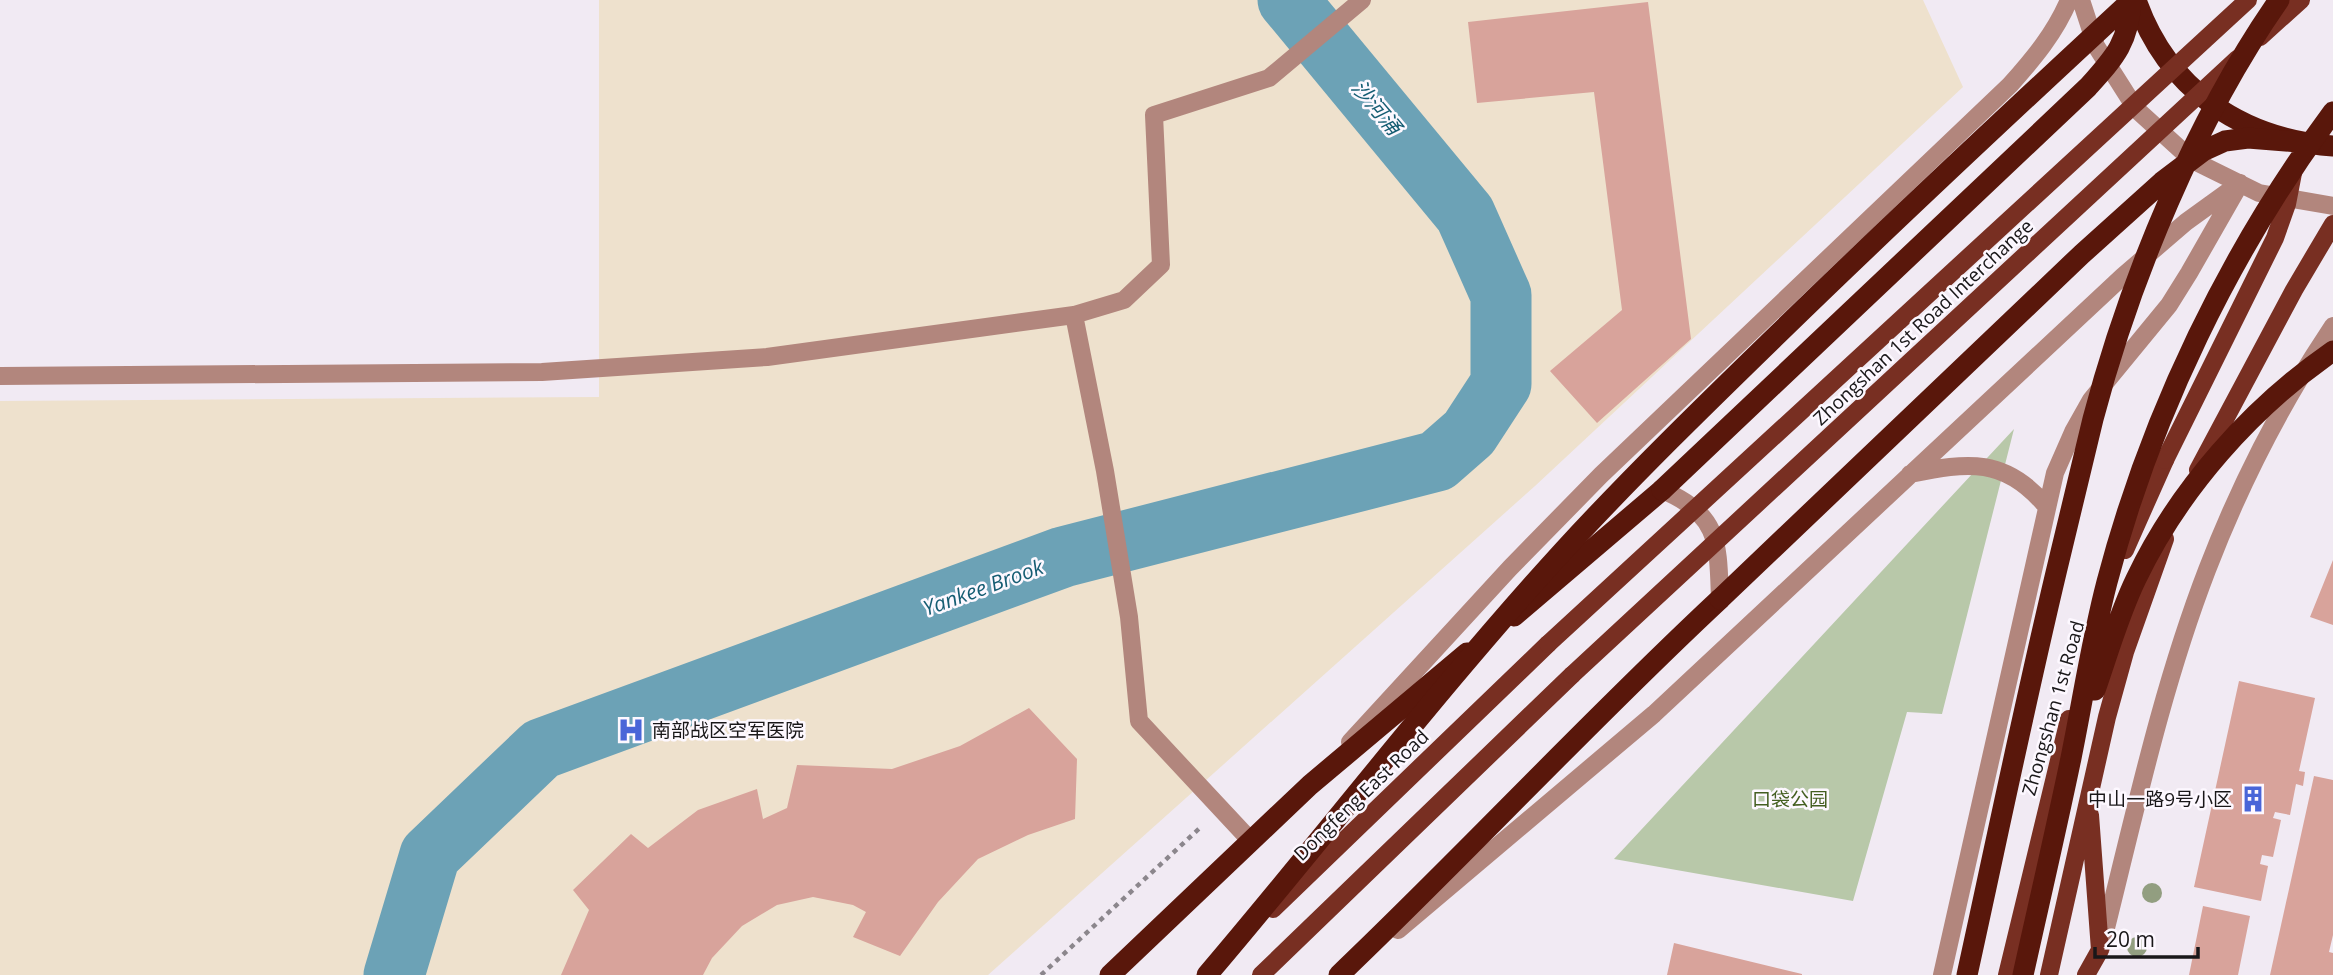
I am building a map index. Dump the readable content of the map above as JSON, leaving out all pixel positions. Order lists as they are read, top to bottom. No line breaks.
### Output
{"streets":{"main road":["Zhongshan 1st Road Interchange","Zhongshan 1st Road","Dongfeng East Road"]},"crossings":[["Zhongshan 1st Road Interchange","Dongfeng East Road"]],"water":["沙河涌","Yankee Brook"],"parks":["口袋公园"],"places":{"hospital":["南部战区空军医院"],"building":["中山一路9号小区"]},"scale_bar":"20 m"}
